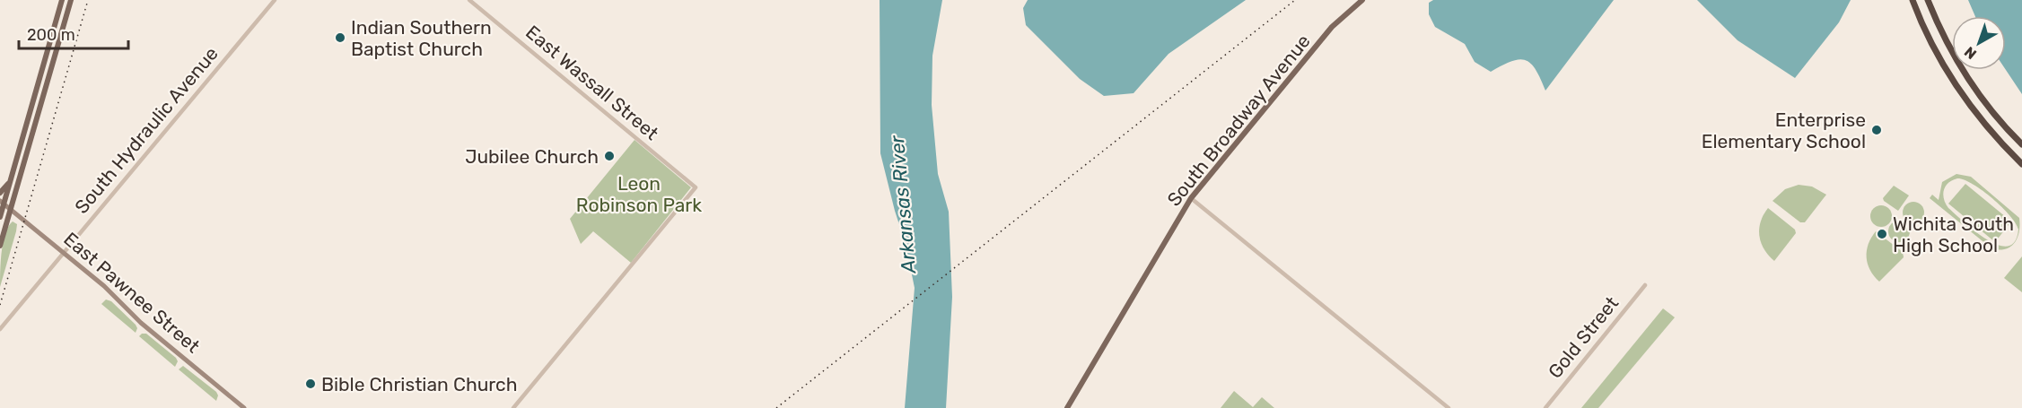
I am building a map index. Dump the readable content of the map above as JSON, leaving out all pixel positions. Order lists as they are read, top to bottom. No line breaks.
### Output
{"streets":{"main road":["South Broadway Avenue","East Pawnee Street"],"street":["East Wassall Street","South Hydraulic Avenue","Gold Street"]},"crossings":[["South Hydraulic Avenue","East Pawnee Street"]],"water":["Arkansas River"],"parks":["Leon Robinson Park"],"places":["Indian Southern Baptist Church","Enterprise Elementary School","Jubilee Church","Wichita South High School","Bible Christian Church"],"scale_bar":"200 m","north":"bottom left"}
